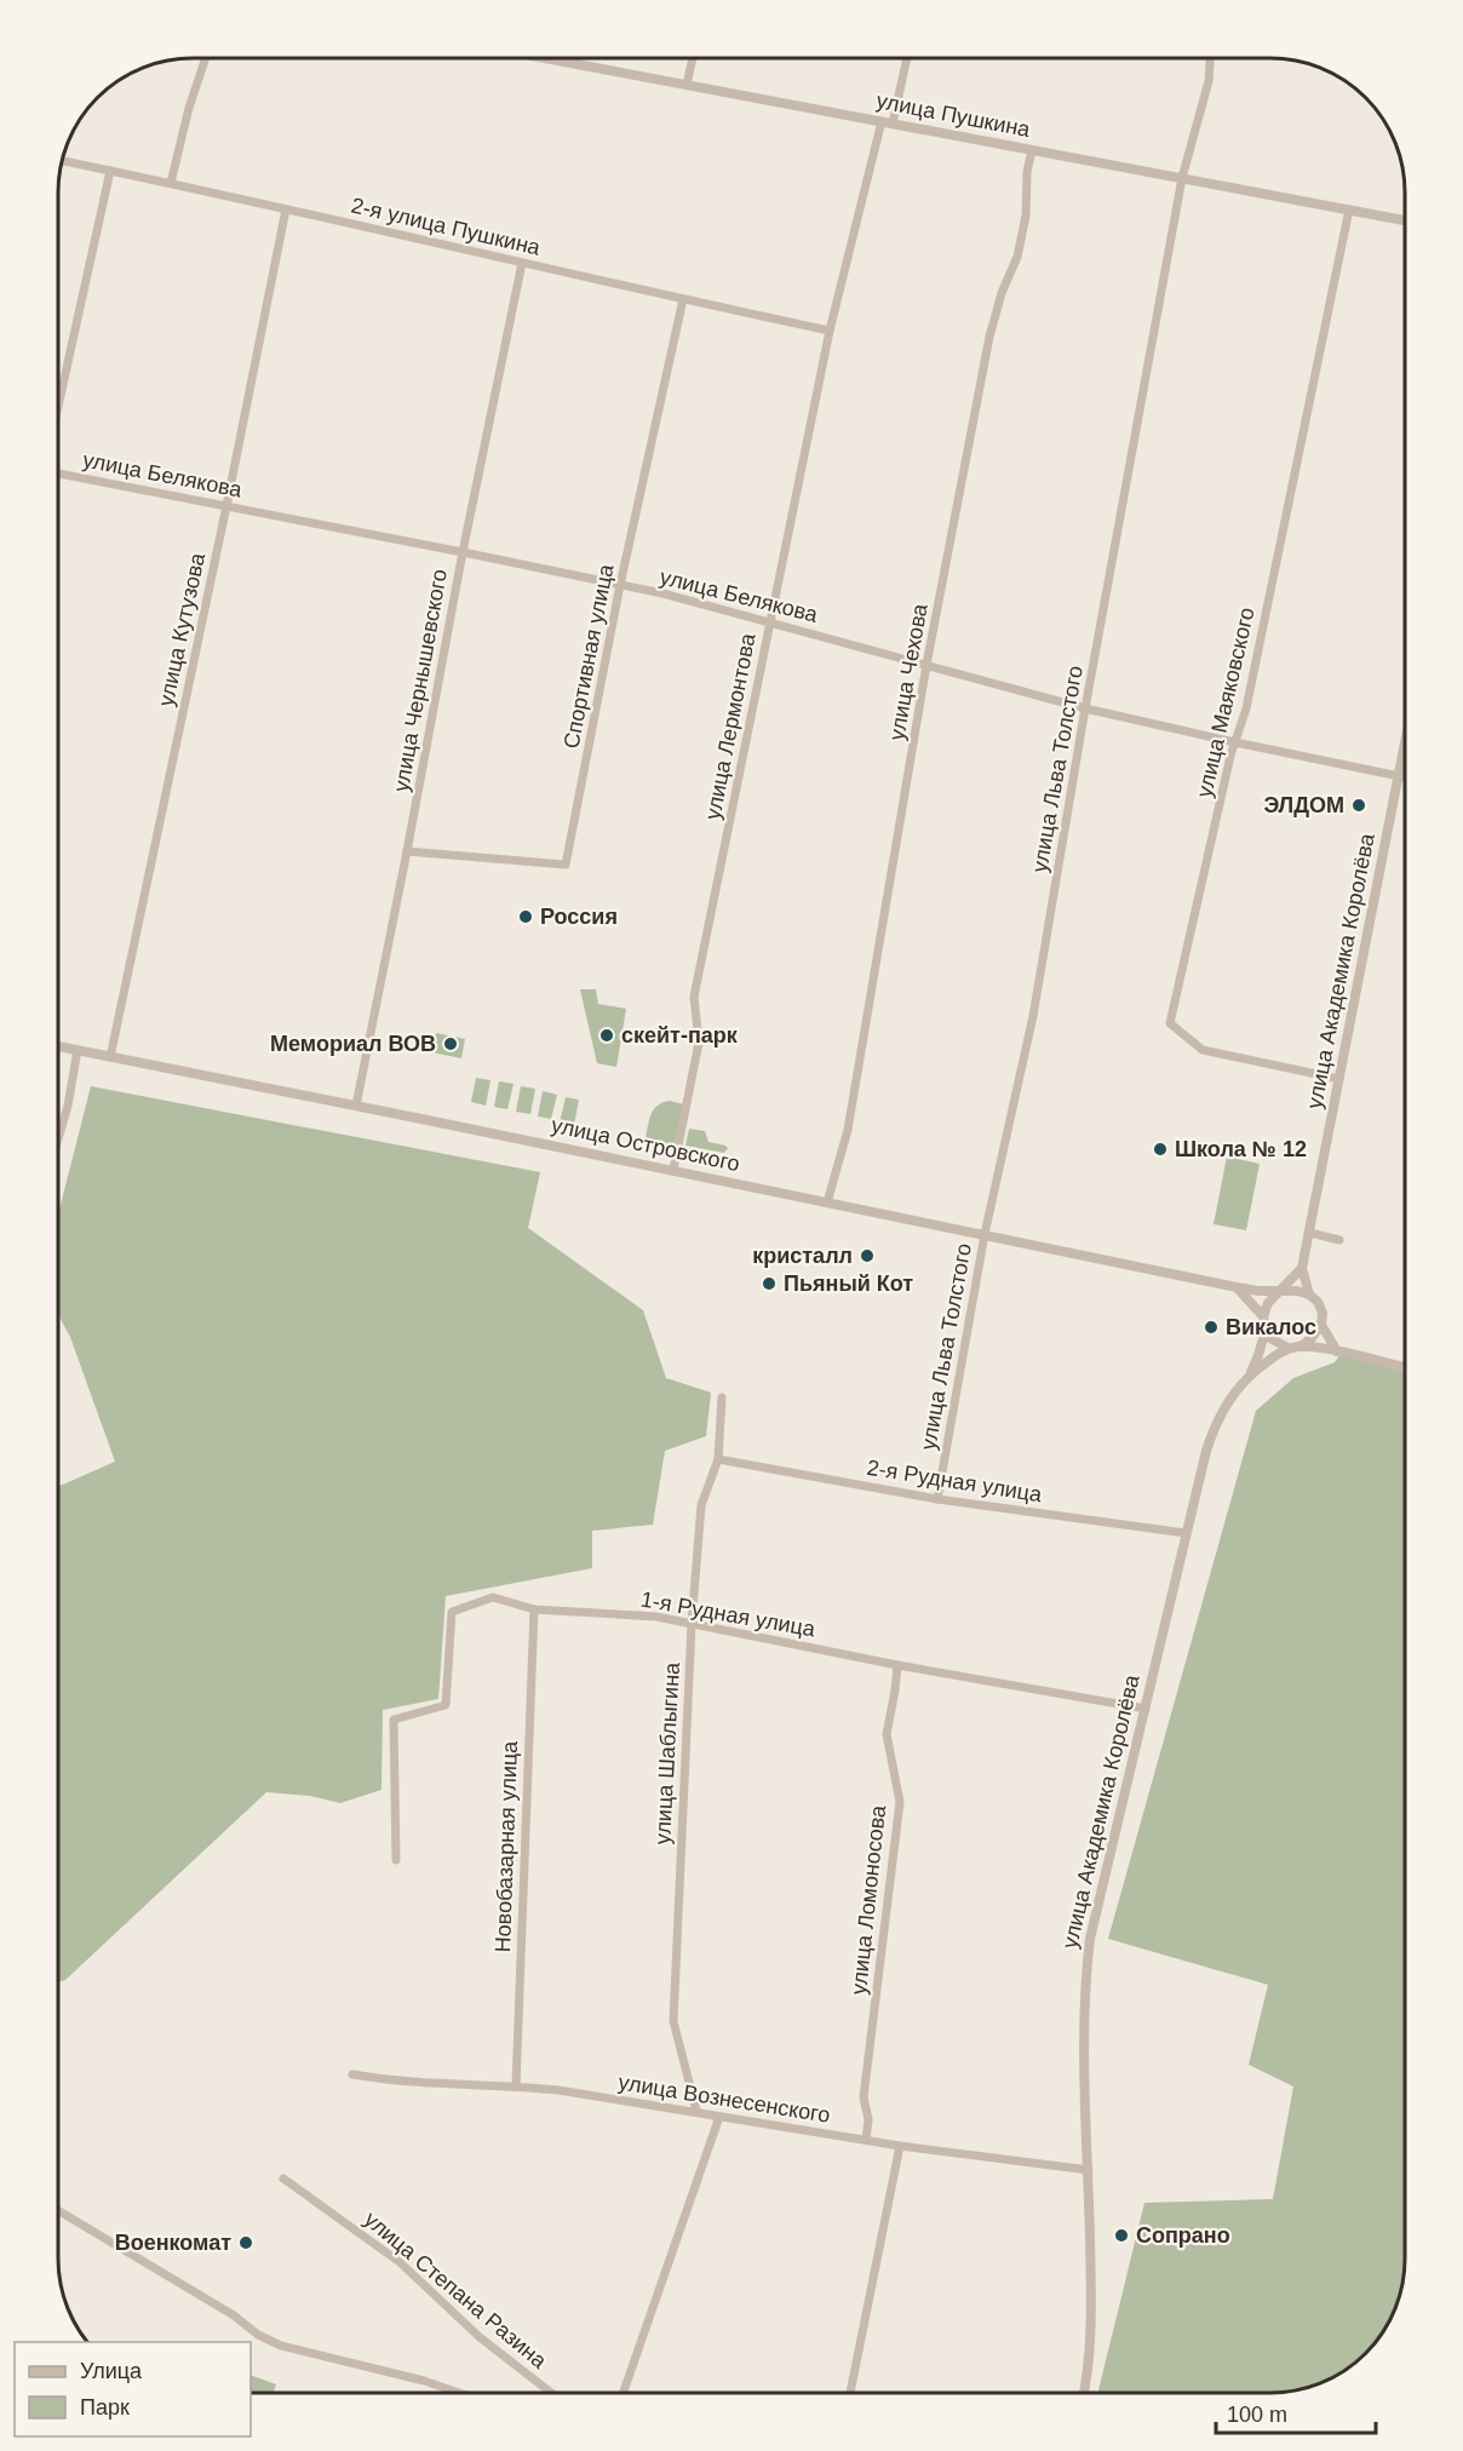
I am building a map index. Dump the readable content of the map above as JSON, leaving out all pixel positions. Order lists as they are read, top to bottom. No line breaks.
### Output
{"streets":{"street":["улица Пушкина","2-я улица Пушкина","улица Белякова","улица Кутузова","Спортивная улица","улица Чехова","улица Чернышевского","улица Маяковского","улица Лермонтова","улица Льва Толстого","улица Академика Королёва","улица Островского","2-я Рудная улица","1-я Рудная улица","улица Шаблыгина","Новобазарная улица","улица Ломоносова","улица Вознесенского","улица Степана Разина"]},"crossings":[["улица Пушкина","улица Чехова"],["улица Пушкина","улица Маяковского"],["улица Пушкина","улица Лермонтова"],["улица Пушкина","улица Льва Толстого"],["2-я улица Пушкина","улица Кутузова"],["2-я улица Пушкина","Спортивная улица"],["2-я улица Пушкина","улица Чернышевского"],["2-я улица Пушкина","улица Лермонтова"],["улица Белякова","улица Кутузова"],["улица Белякова","Спортивная улица"],["улица Белякова","улица Чехова"],["улица Белякова","улица Чернышевского"],["улица Белякова","улица Маяковского"],["улица Белякова","улица Лермонтова"],["улица Белякова","улица Льва Толстого"],["улица Белякова","улица Академика Королёва"],["улица Кутузова","улица Островского"],["Спортивная улица","улица Чернышевского"],["улица Чехова","улица Островского"],["улица Чернышевского","улица Островского"],["улица Маяковского","улица Академика Королёва"],["улица Лермонтова","улица Островского"],["улица Льва Толстого","улица Островского"],["улица Льва Толстого","2-я Рудная улица"],["улица Академика Королёва","2-я Рудная улица"],["улица Академика Королёва","1-я Рудная улица"],["улица Академика Королёва","улица Вознесенского"],["2-я Рудная улица","улица Шаблыгина"],["1-я Рудная улица","улица Шаблыгина"],["1-я Рудная улица","Новобазарная улица"],["1-я Рудная улица","улица Ломоносова"],["улица Шаблыгина","улица Вознесенского"],["Новобазарная улица","улица Вознесенского"],["улица Ломоносова","улица Вознесенского"]],"places":["ЭЛДОМ","Россия","скейт-парк","Мемориал ВОВ","Школа № 12","кристалл","Пьяный Кот","Викалос","Сопрано","Военкомат"],"legend":["Улица","Парк"],"scale_bar":"100 m"}
